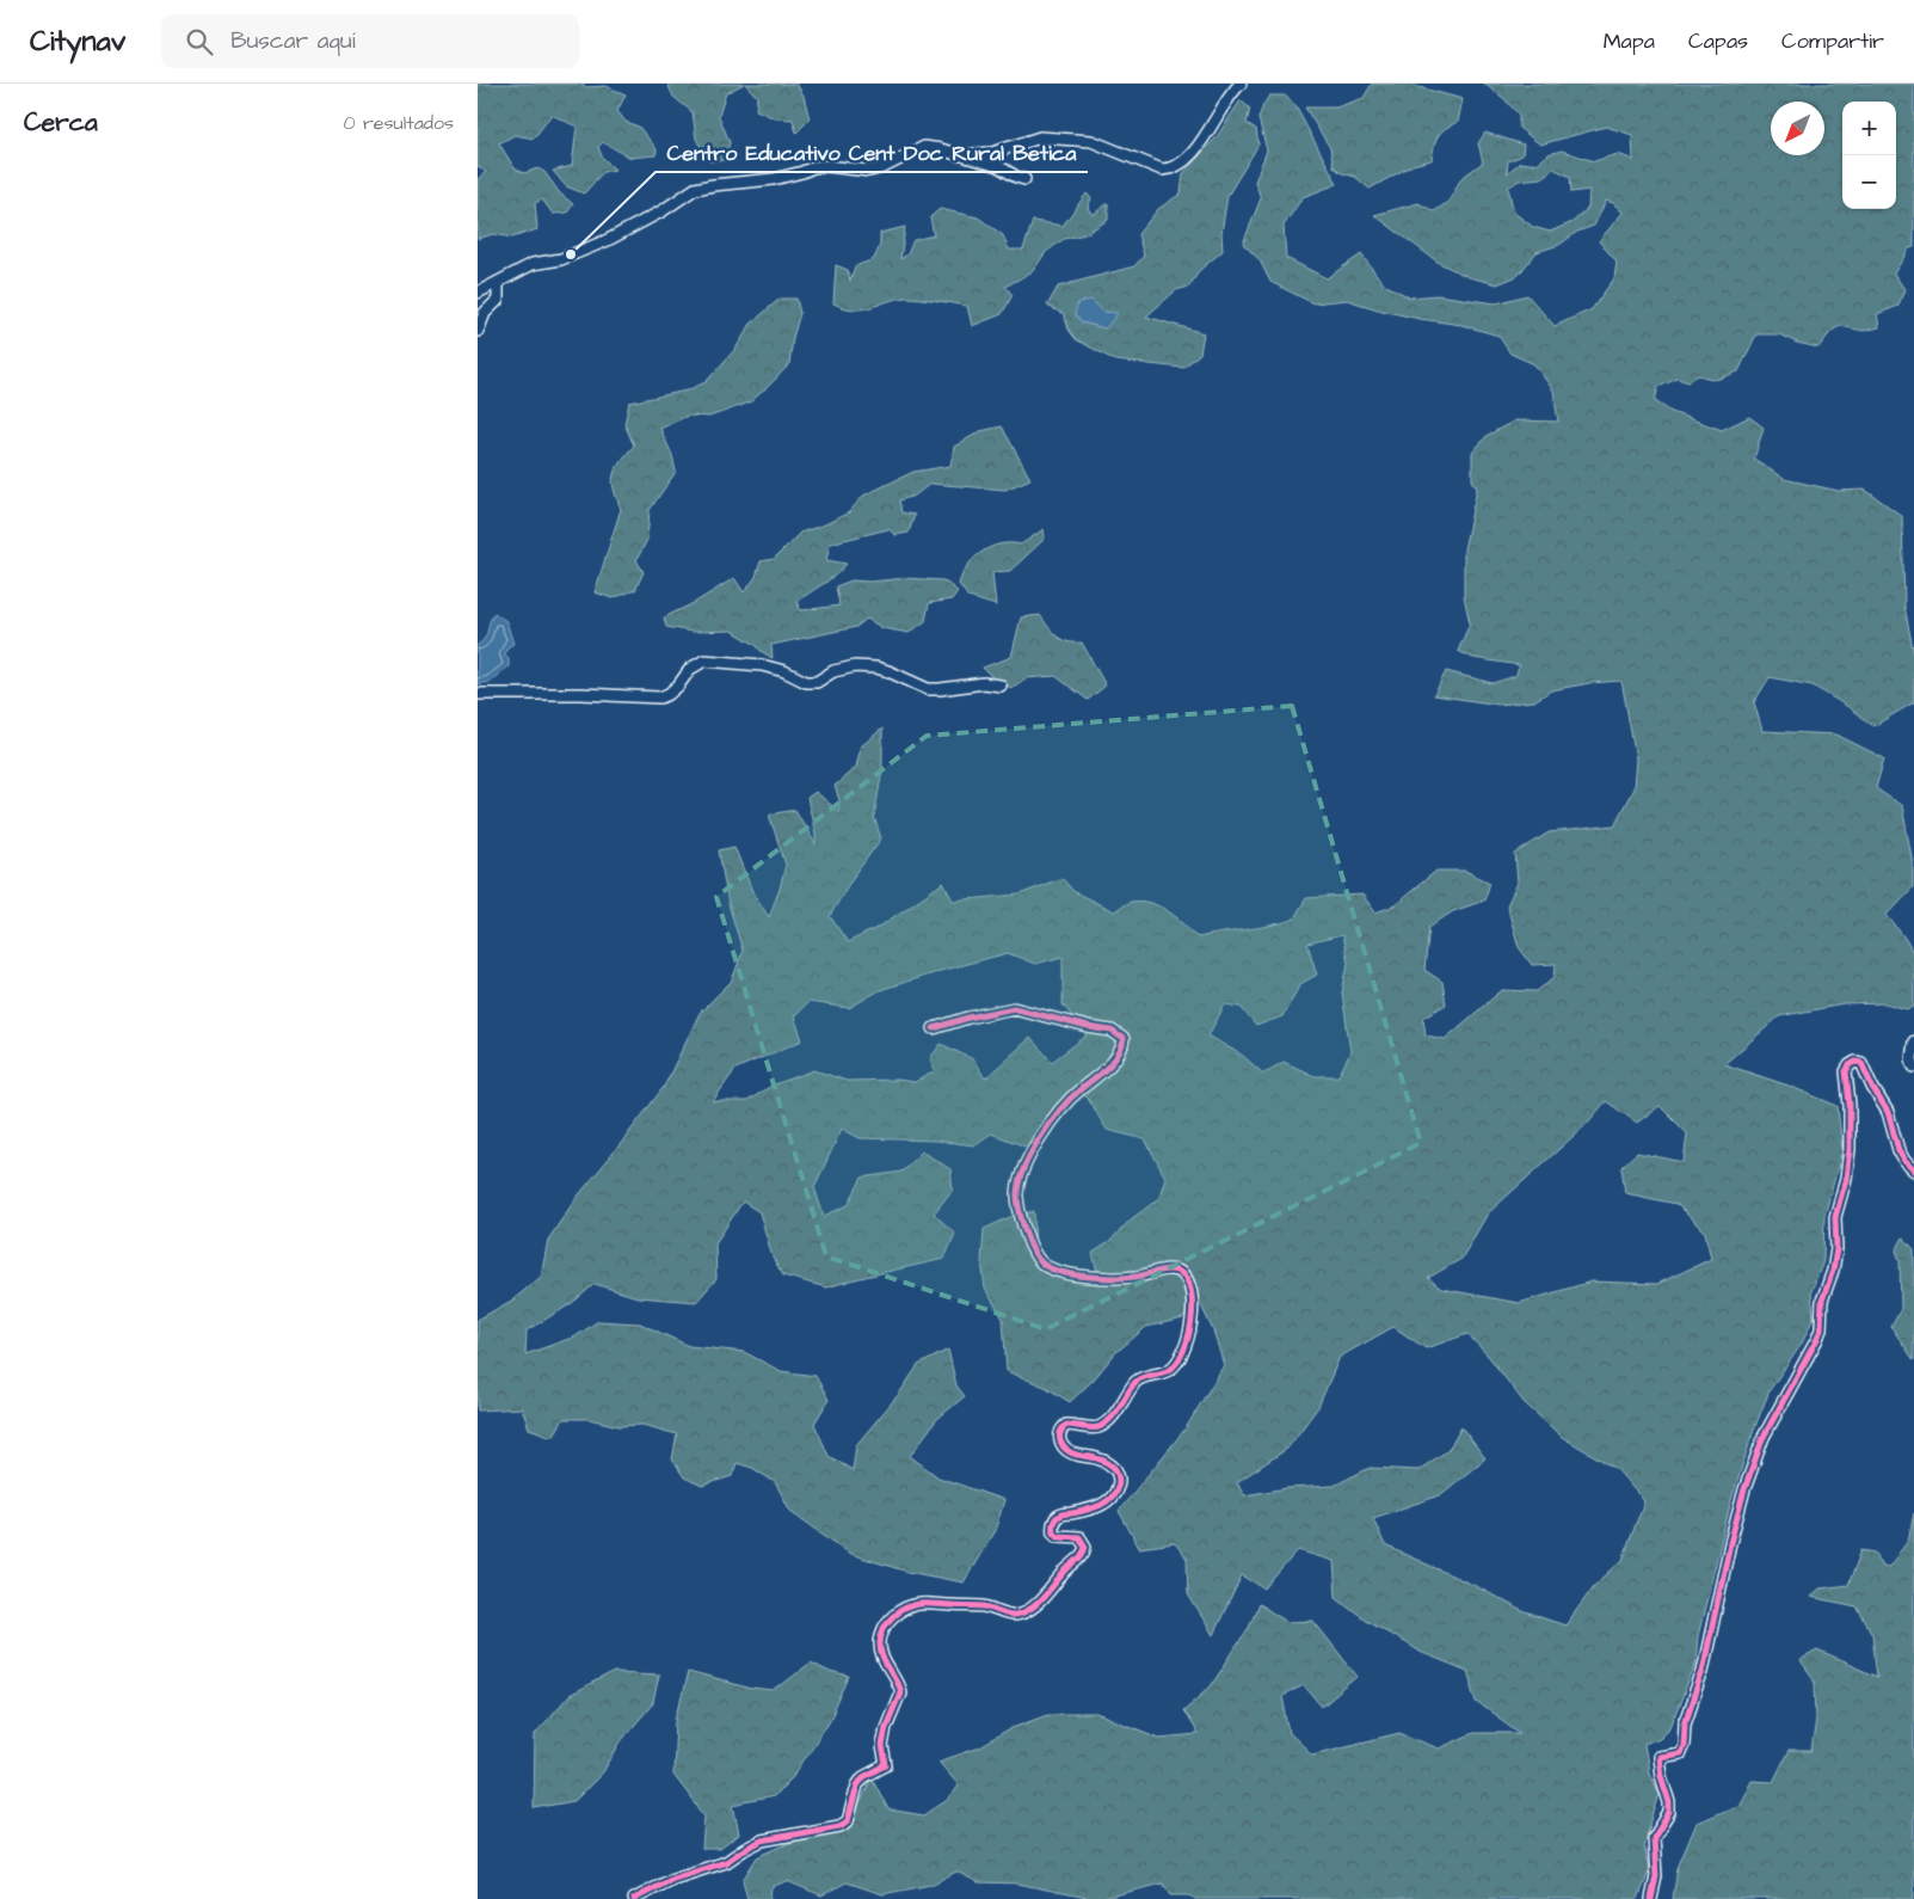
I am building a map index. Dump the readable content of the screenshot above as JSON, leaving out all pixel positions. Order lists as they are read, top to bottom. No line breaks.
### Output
{"places":["Centro Educativo Cent Doc Rural Betica"],"north":"bottom left","page":{"header":"Citynav","search":"Buscar aquí","nav":["Mapa","Capas","Compartir"],"heading":["Cerca","0 resultados"],"map_buttons":["+","−"]}}
